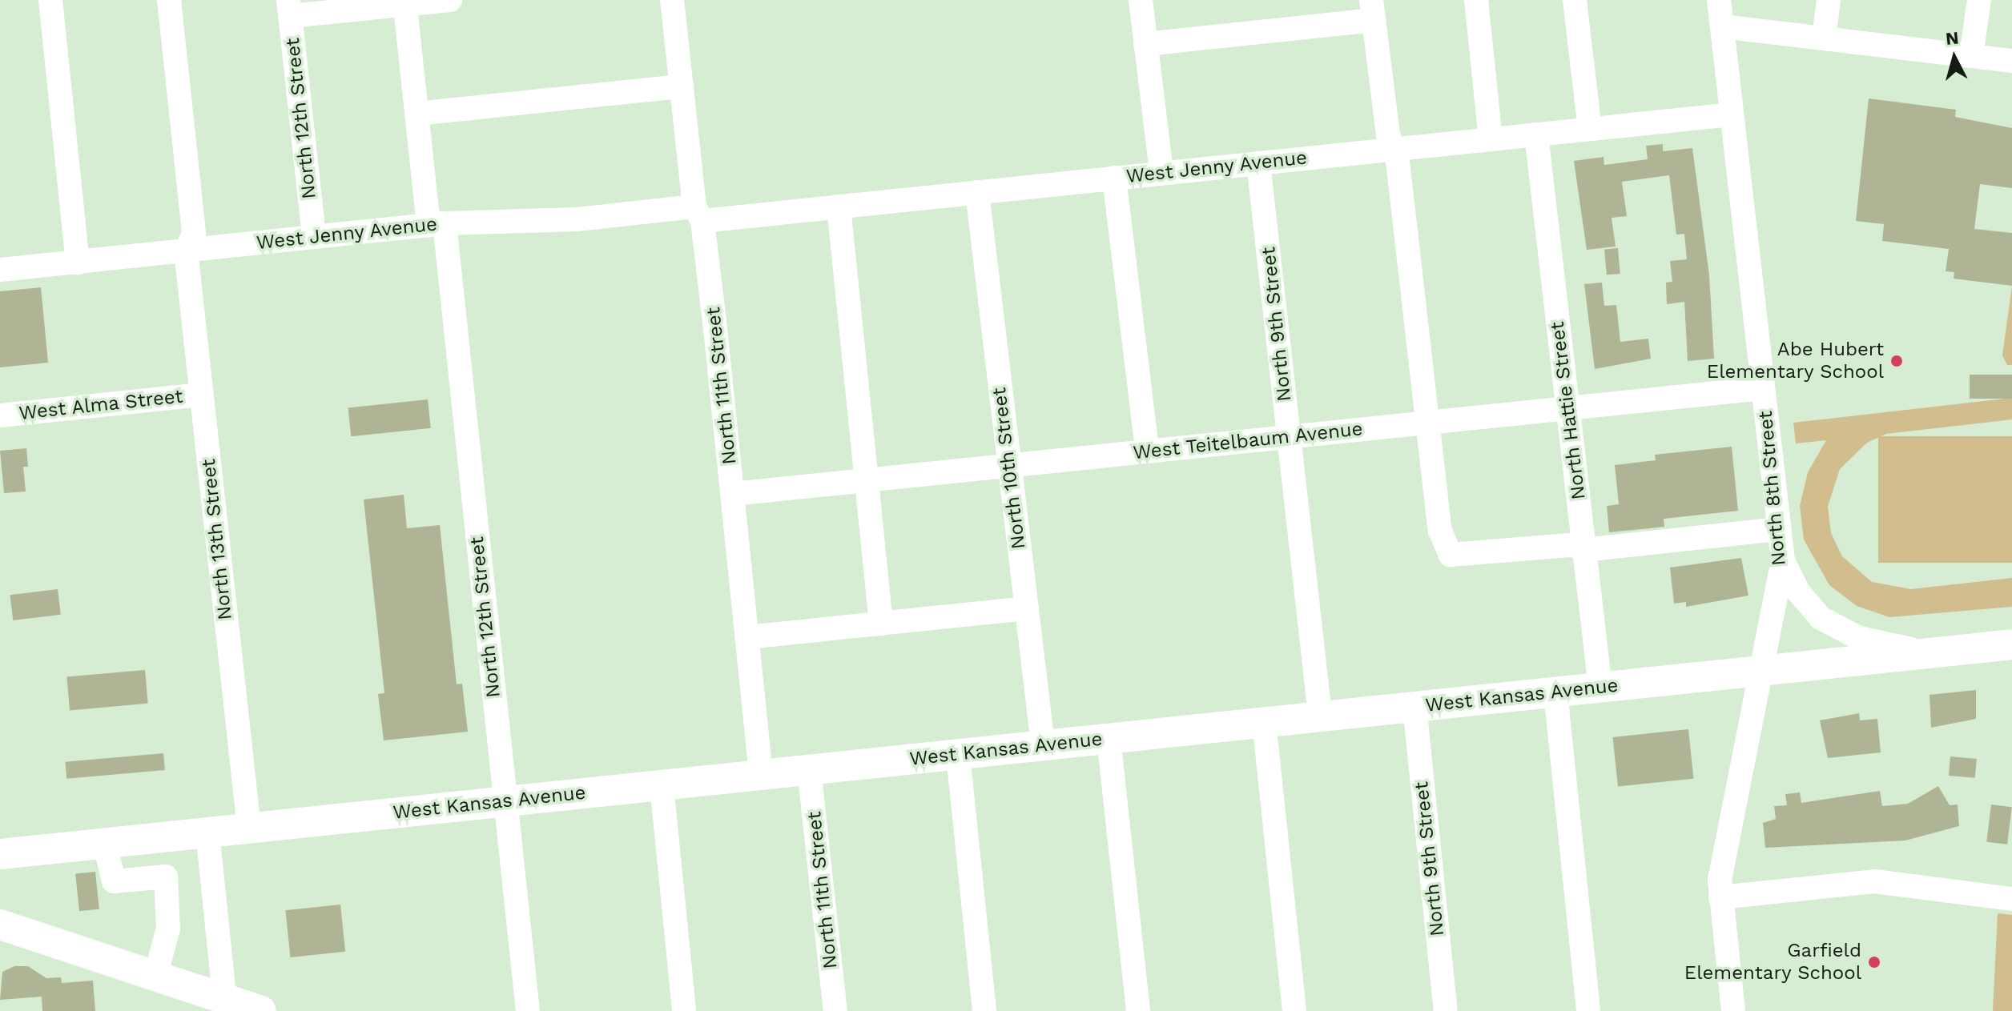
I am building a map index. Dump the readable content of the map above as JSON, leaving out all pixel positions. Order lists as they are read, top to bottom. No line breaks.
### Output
{"streets":{"main road":["West Kansas Avenue"],"street":["North 12th Street","West Jenny Avenue","North 9th Street","North 11th Street","West Alma Street","North Hattie Street","West Teitelbaum Avenue","North 10th Street","North 8th Street","North 13th Street"]},"crossings":[["North 12th Street","West Jenny Avenue"],["North 12th Street","West Kansas Avenue"],["West Jenny Avenue","North 9th Street"],["West Jenny Avenue","North 11th Street"],["West Jenny Avenue","North Hattie Street"],["West Jenny Avenue","North 10th Street"],["West Jenny Avenue","North 8th Street"],["West Jenny Avenue","North 13th Street"],["North 9th Street","West Teitelbaum Avenue"],["North 9th Street","West Kansas Avenue"],["North 11th Street","West Teitelbaum Avenue"],["North 11th Street","West Kansas Avenue"],["West Alma Street","North 13th Street"],["North Hattie Street","West Teitelbaum Avenue"],["North Hattie Street","West Kansas Avenue"],["West Teitelbaum Avenue","North 10th Street"],["West Teitelbaum Avenue","North 8th Street"],["North 10th Street","West Kansas Avenue"],["North 8th Street","West Kansas Avenue"],["North 13th Street","West Kansas Avenue"]],"places":["Abe Hubert Elementary School","Garfield Elementary School"],"north":"top"}
